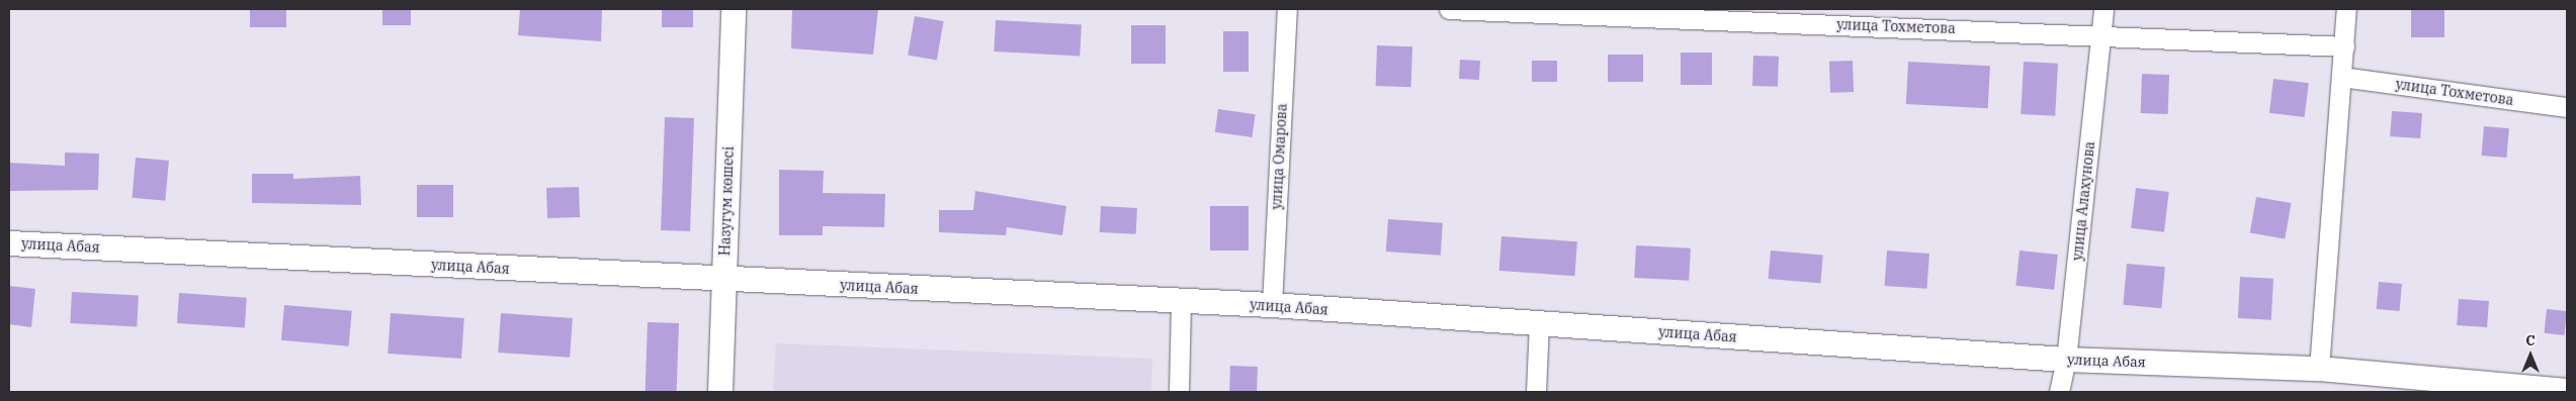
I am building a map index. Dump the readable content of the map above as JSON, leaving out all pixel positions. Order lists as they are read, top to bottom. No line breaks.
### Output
{"streets":{"street":["улица Тохметова","улица Омарова","Назугум көшесі","улица Алахунова","улица Абая"]},"crossings":[["улица Тохметова","улица Алахунова"],["улица Омарова","улица Абая"],["Назугум көшесі","улица Абая"],["улица Алахунова","улица Абая"]],"north":"top"}
